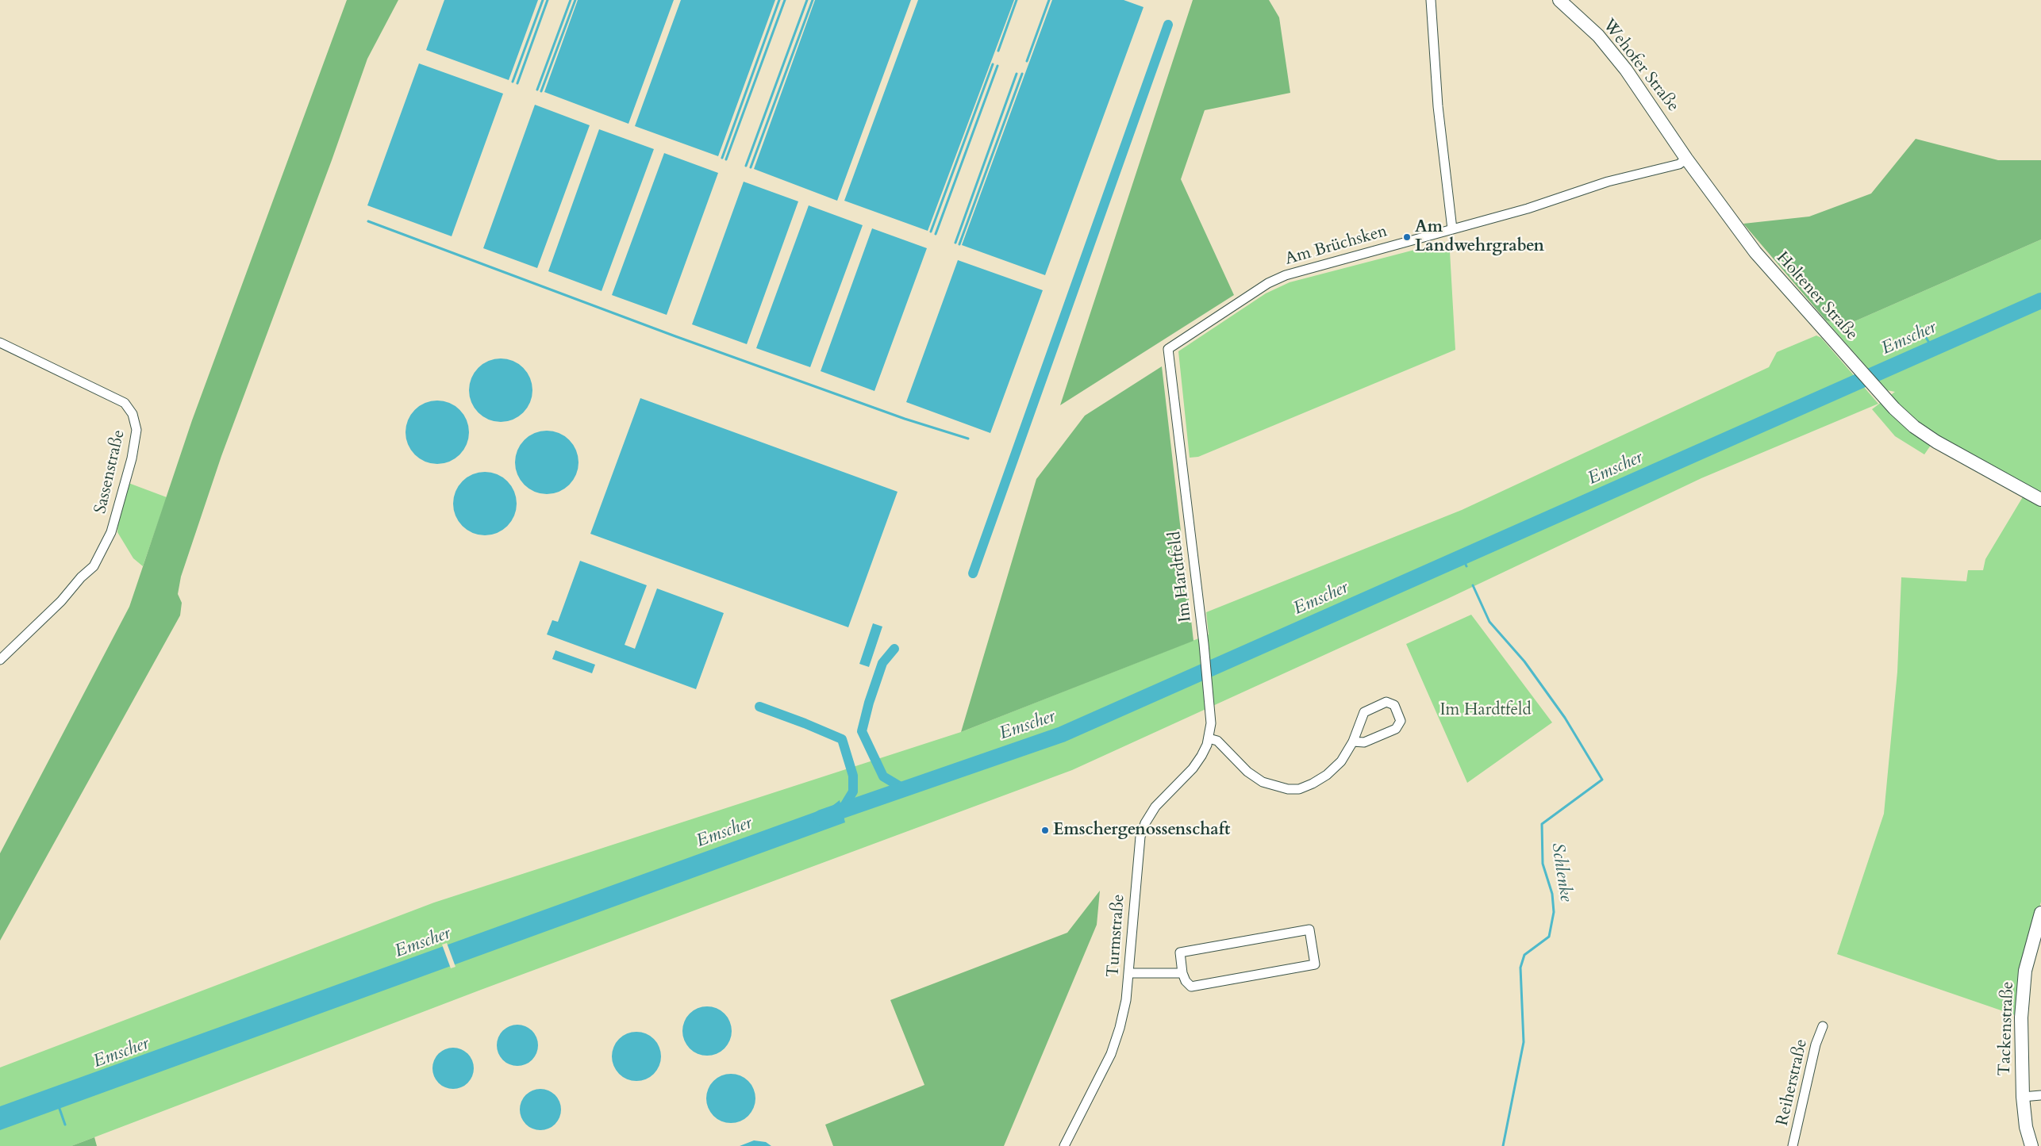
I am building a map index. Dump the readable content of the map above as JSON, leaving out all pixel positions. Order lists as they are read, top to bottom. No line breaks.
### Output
{"streets":{"main road":["Wehofer Straße","Holtener Straße","Tackenstraße"],"street":["Am Brüchsken","Sassenstraße","Im Hardtfeld","Turmstraße","Reiherstraße"]},"crossings":[["Wehofer Straße","Am Brüchsken"],["Wehofer Straße","Holtener Straße"],["Am Brüchsken","Holtener Straße"],["Am Brüchsken","Im Hardtfeld"],["Im Hardtfeld","Turmstraße"]],"water":["Emscher","Schlenke"],"parks":["Im Hardtfeld"],"places":["Am Landwehrgraben","Emschergenossenschaft"]}
